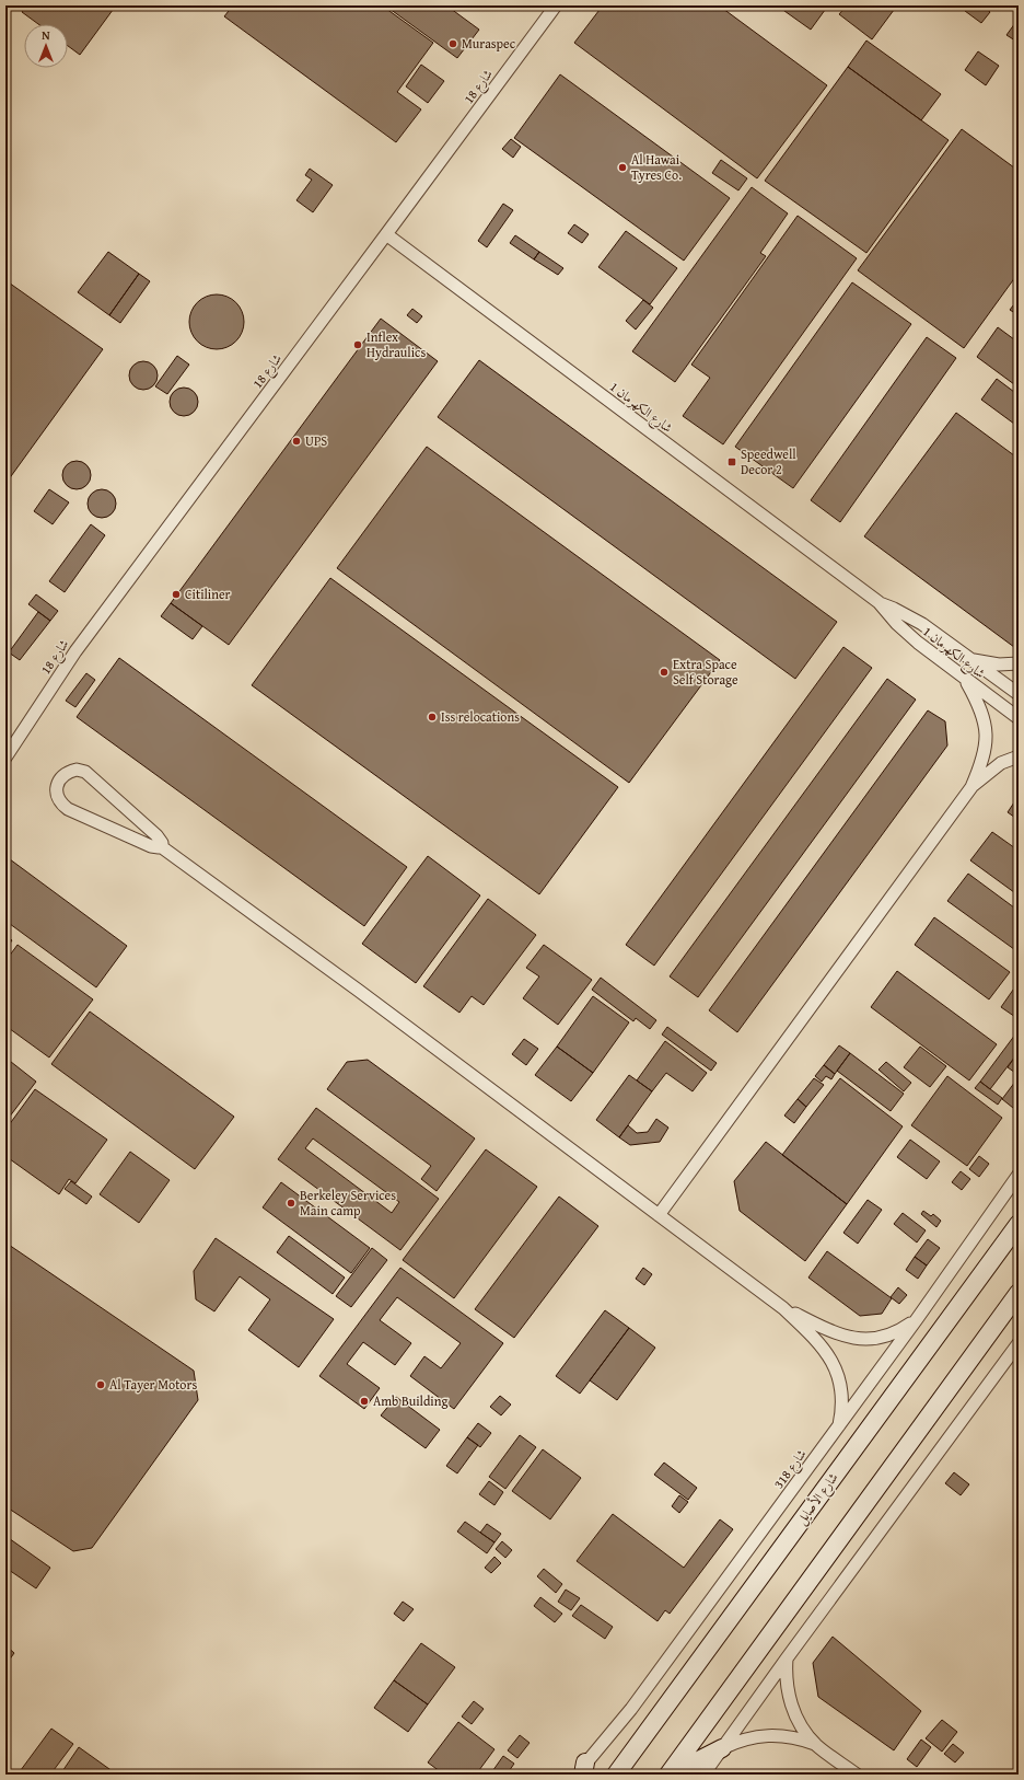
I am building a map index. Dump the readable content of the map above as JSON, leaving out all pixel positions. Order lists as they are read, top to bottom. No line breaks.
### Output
{"streets":{"main road":["شارع الأصايل"],"street":["شارع 18","شارع الكهرمان 1","شارع 318"]},"crossings":[["شارع 18","شارع الكهرمان 1"]],"places":{"other":["Muraspec","Al Hawai Tyres Co.","Inflex Hydraulics","UPS","Citiliner","Extra Space Self Storage","Iss relocations","Berkeley Services Main camp","Al Tayer Motors","Amb Building"],"transit":["Speedwell Decor 2"]},"north":"top"}
